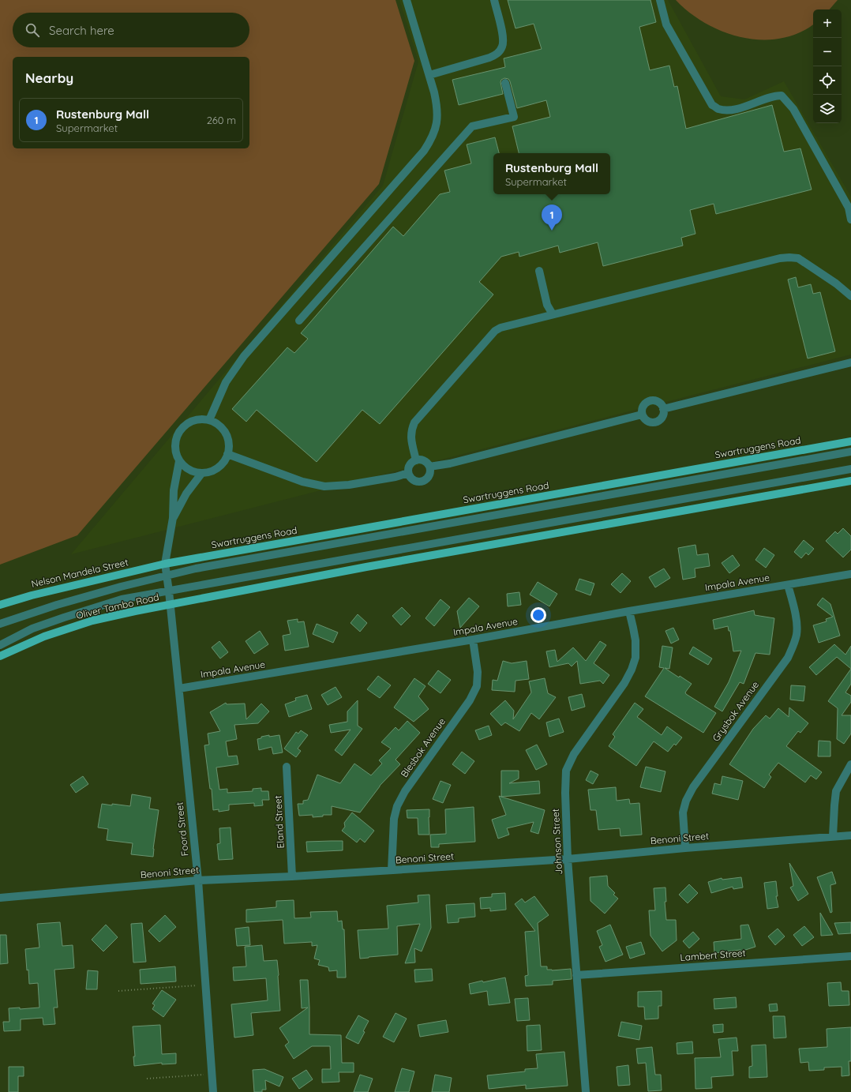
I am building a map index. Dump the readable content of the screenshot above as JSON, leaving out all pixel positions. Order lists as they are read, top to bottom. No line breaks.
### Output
{"streets":{"main road":["Swartruggens Road","Nelson Mandela Street","Oliver Tambo Road"],"street":["Impala Avenue","Grysbok Avenue","Blesbok Avenue","Eland Street","Foord Street","Benoni Street","Johnson Street","Lambert Street"]},"crossings":[["Swartruggens Road","Nelson Mandela Street"],["Swartruggens Road","Foord Street"],["Nelson Mandela Street","Foord Street"],["Impala Avenue","Grysbok Avenue"],["Impala Avenue","Blesbok Avenue"],["Impala Avenue","Foord Street"],["Impala Avenue","Johnson Street"],["Oliver Tambo Road","Foord Street"],["Grysbok Avenue","Benoni Street"],["Blesbok Avenue","Benoni Street"],["Eland Street","Benoni Street"],["Foord Street","Benoni Street"],["Benoni Street","Johnson Street"],["Johnson Street","Lambert Street"]],"page":{"map_buttons":["+","−"],"search":"Search here","heading":"Nearby","list":[{"mark":"1","name":"Rustenburg Mall","note":"Supermarket","value":"260 m"}],"popup":["Rustenburg Mall","Supermarket"],"pins":"1"}}
